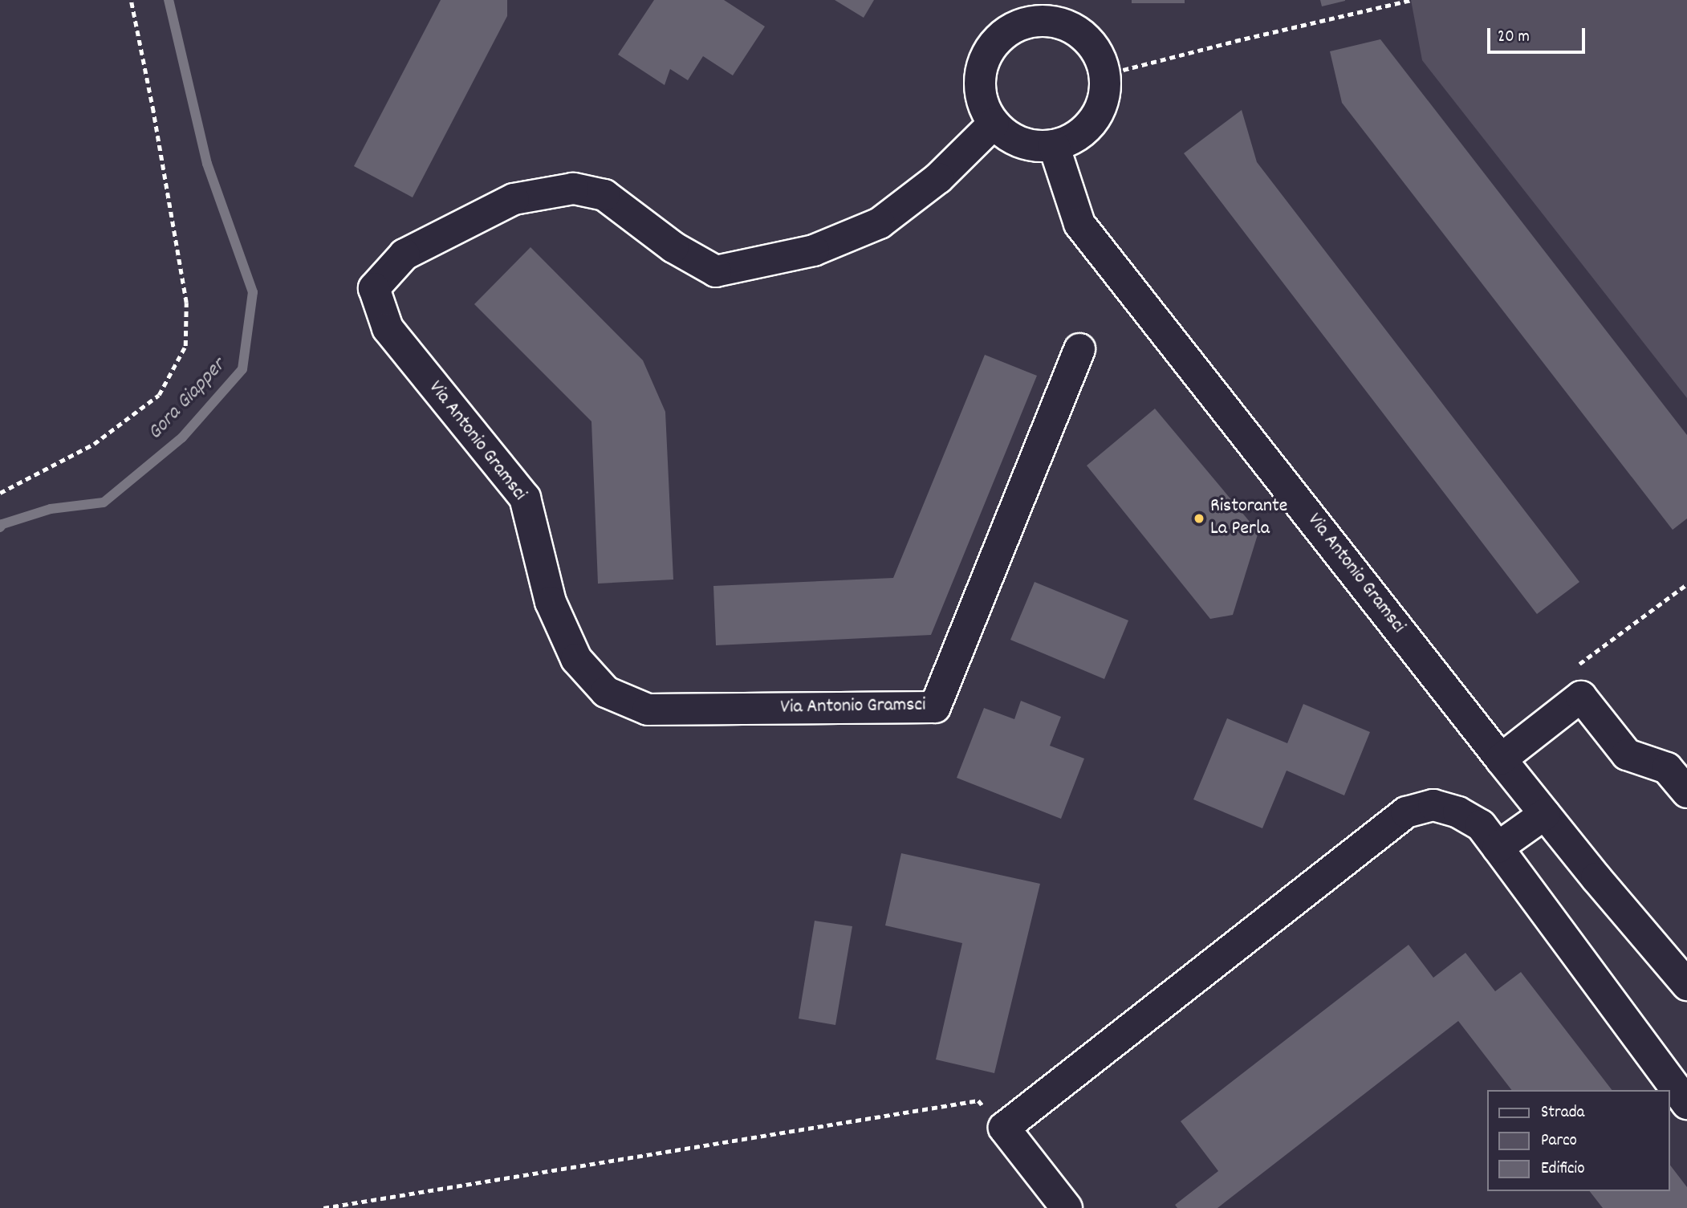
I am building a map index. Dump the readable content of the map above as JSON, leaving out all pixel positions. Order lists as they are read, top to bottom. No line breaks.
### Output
{"streets":{"street":["Via Antonio Gramsci"]},"water":["Gora Giapper"],"places":["Ristorante La Perla"],"legend":["Strada","Parco","Edificio"],"scale_bar":"20 m"}
